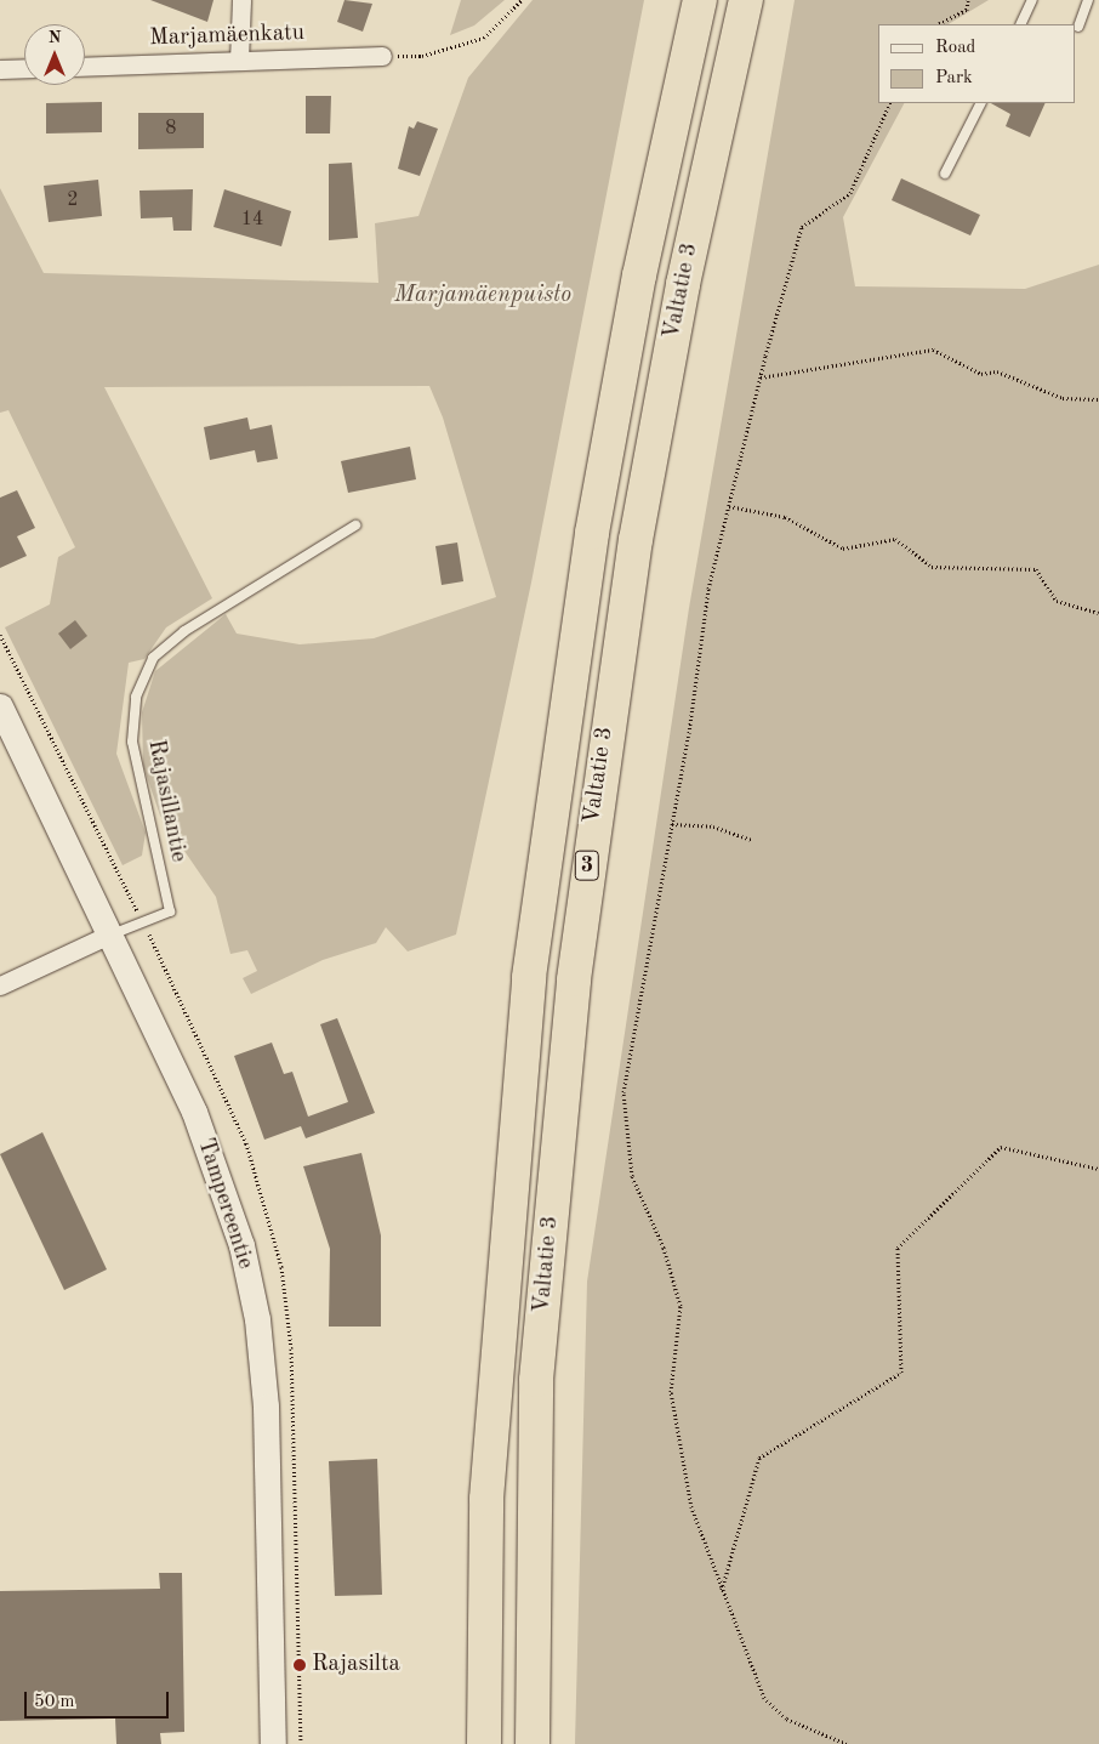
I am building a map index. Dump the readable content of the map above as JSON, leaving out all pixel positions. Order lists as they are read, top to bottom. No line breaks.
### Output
{"streets":{"highway":["Valtatie 3","3"],"main road":["Tampereentie"],"street":["Marjamäenkatu"],"lane":["Rajasillantie"]},"crossings":[["Rajasillantie","Tampereentie"]],"parks":["Marjamäenpuisto"],"places":["Rajasilta"],"house_numbers":["8","2","14"],"legend":["Road","Park"],"scale_bar":"50 m","north":"top"}
